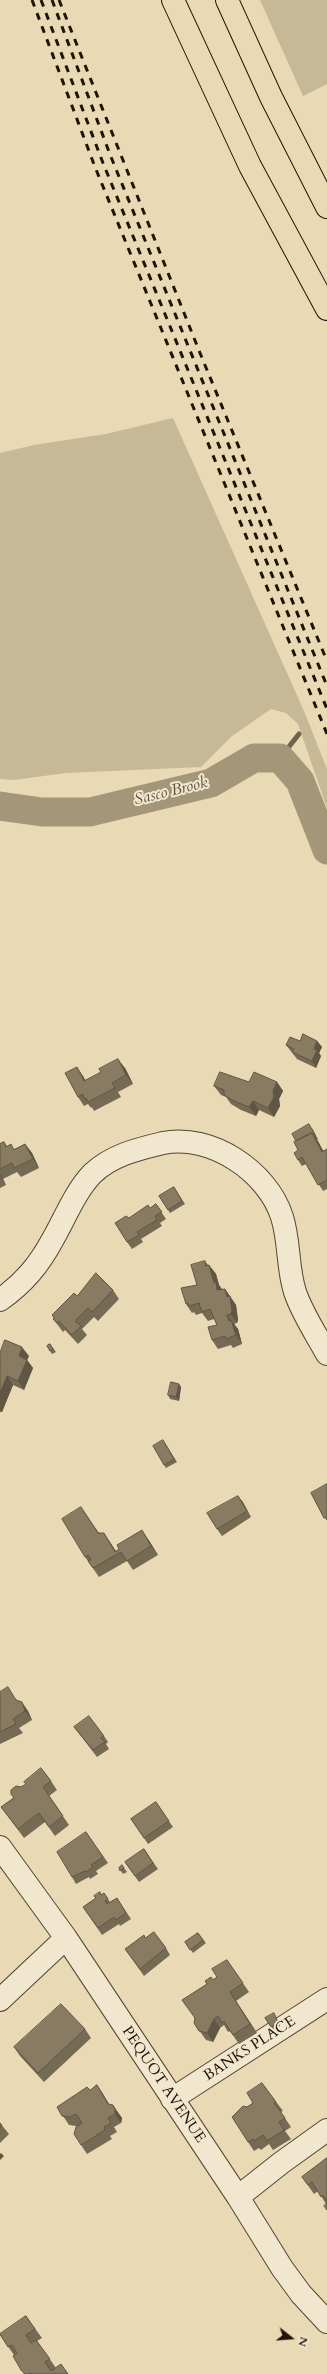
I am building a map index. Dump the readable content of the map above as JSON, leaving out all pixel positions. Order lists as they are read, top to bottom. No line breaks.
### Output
{"streets":{"street":["BANKS PLACE","PEQUOT AVENUE"]},"crossings":[["BANKS PLACE","PEQUOT AVENUE"]],"water":["Sasco Brook"],"north":"right"}
